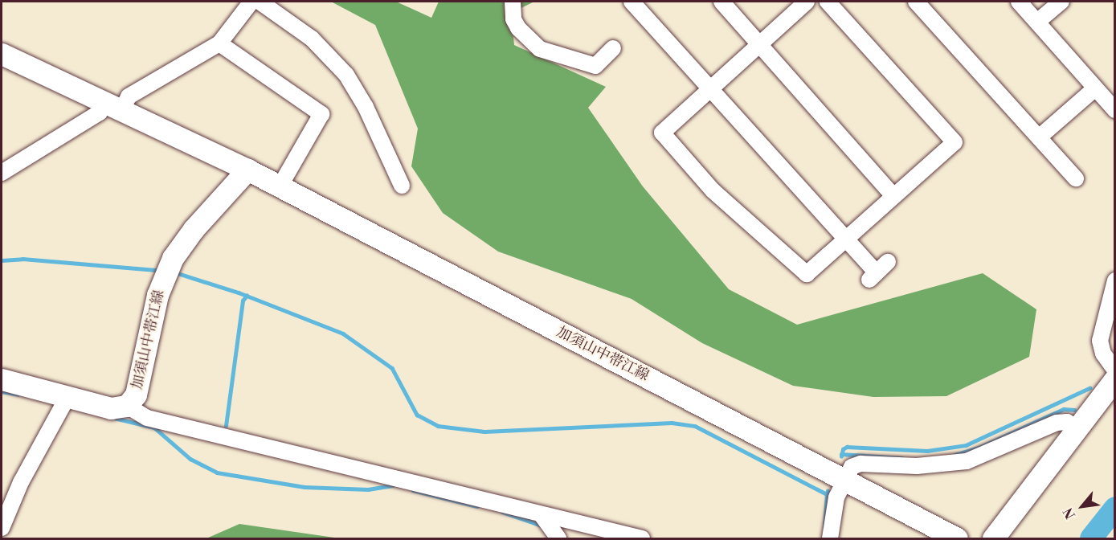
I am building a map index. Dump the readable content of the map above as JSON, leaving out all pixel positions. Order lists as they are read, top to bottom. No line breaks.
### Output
{"streets":{"main road":["加須山中帯江線"]},"north":"bottom left"}
